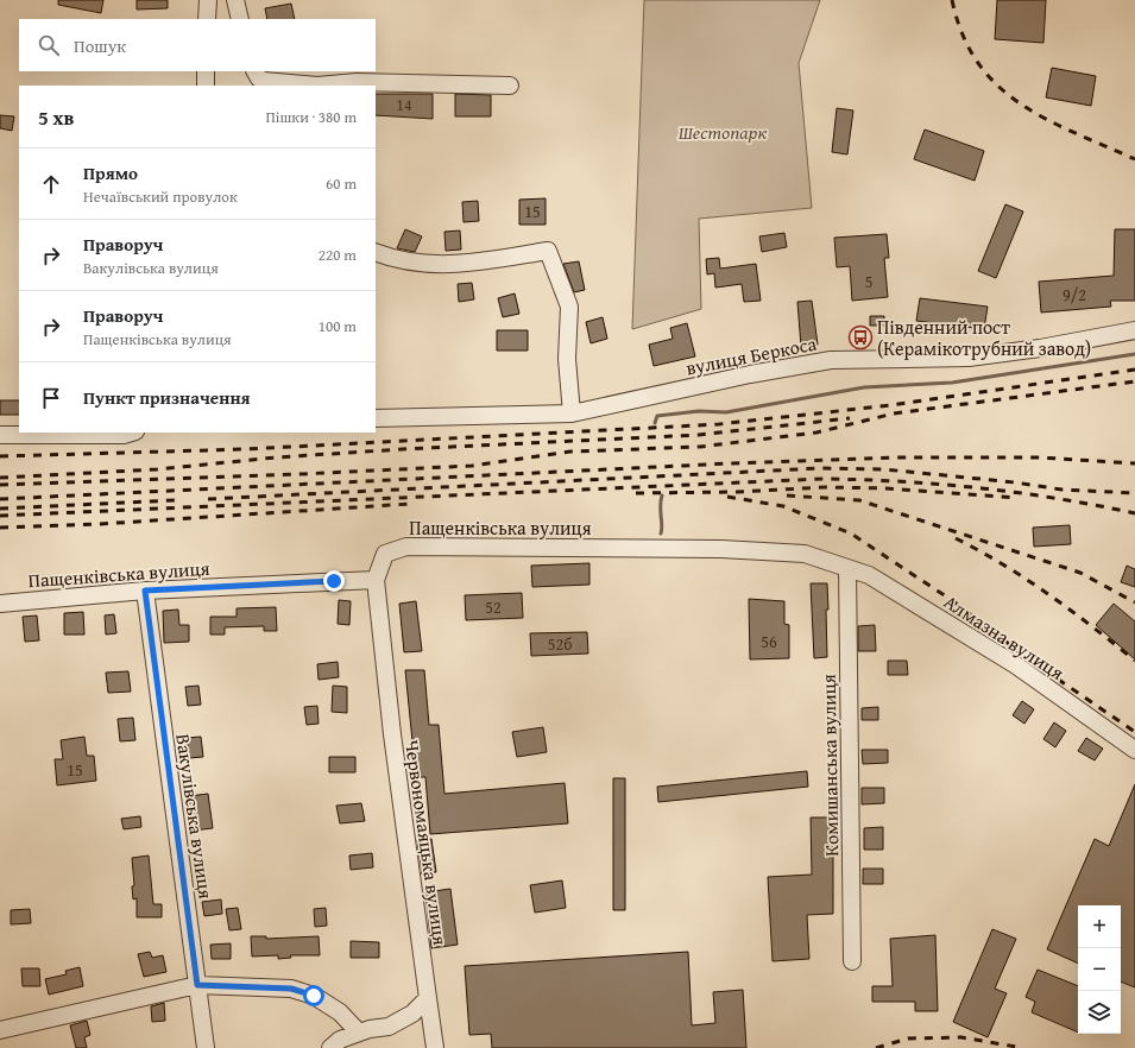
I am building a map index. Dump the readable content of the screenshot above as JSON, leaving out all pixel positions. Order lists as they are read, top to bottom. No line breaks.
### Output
{"streets":{"street":["вулиця Беркоса","Пащенківська вулиця","Алмазна вулиця","Комишанська вулиця","Вакулівська вулиця","Червономаяцька вулиця"]},"crossings":[["Пащенківська вулиця","Алмазна вулиця"],["Пащенківська вулиця","Комишанська вулиця"],["Пащенківська вулиця","Вакулівська вулиця"],["Пащенківська вулиця","Червономаяцька вулиця"],["Алмазна вулиця","Комишанська вулиця"]],"parks":["Шестопарк"],"places":{"bus stop":["Південний пост (Керамікотрубний завод)"]},"house_numbers":["14","15","5","9/2","52","56","52б","15"],"page":{"search":"Пошук","heading":["5 хв","Пішки · 380 m"],"list":[["Прямо","Нечаївський провулок","60 m"],["Праворуч","Вакулівська вулиця","220 m"],["Праворуч","Пащенківська вулиця","100 m"],"Пункт призначення"],"map_buttons":["+","−"]}}
